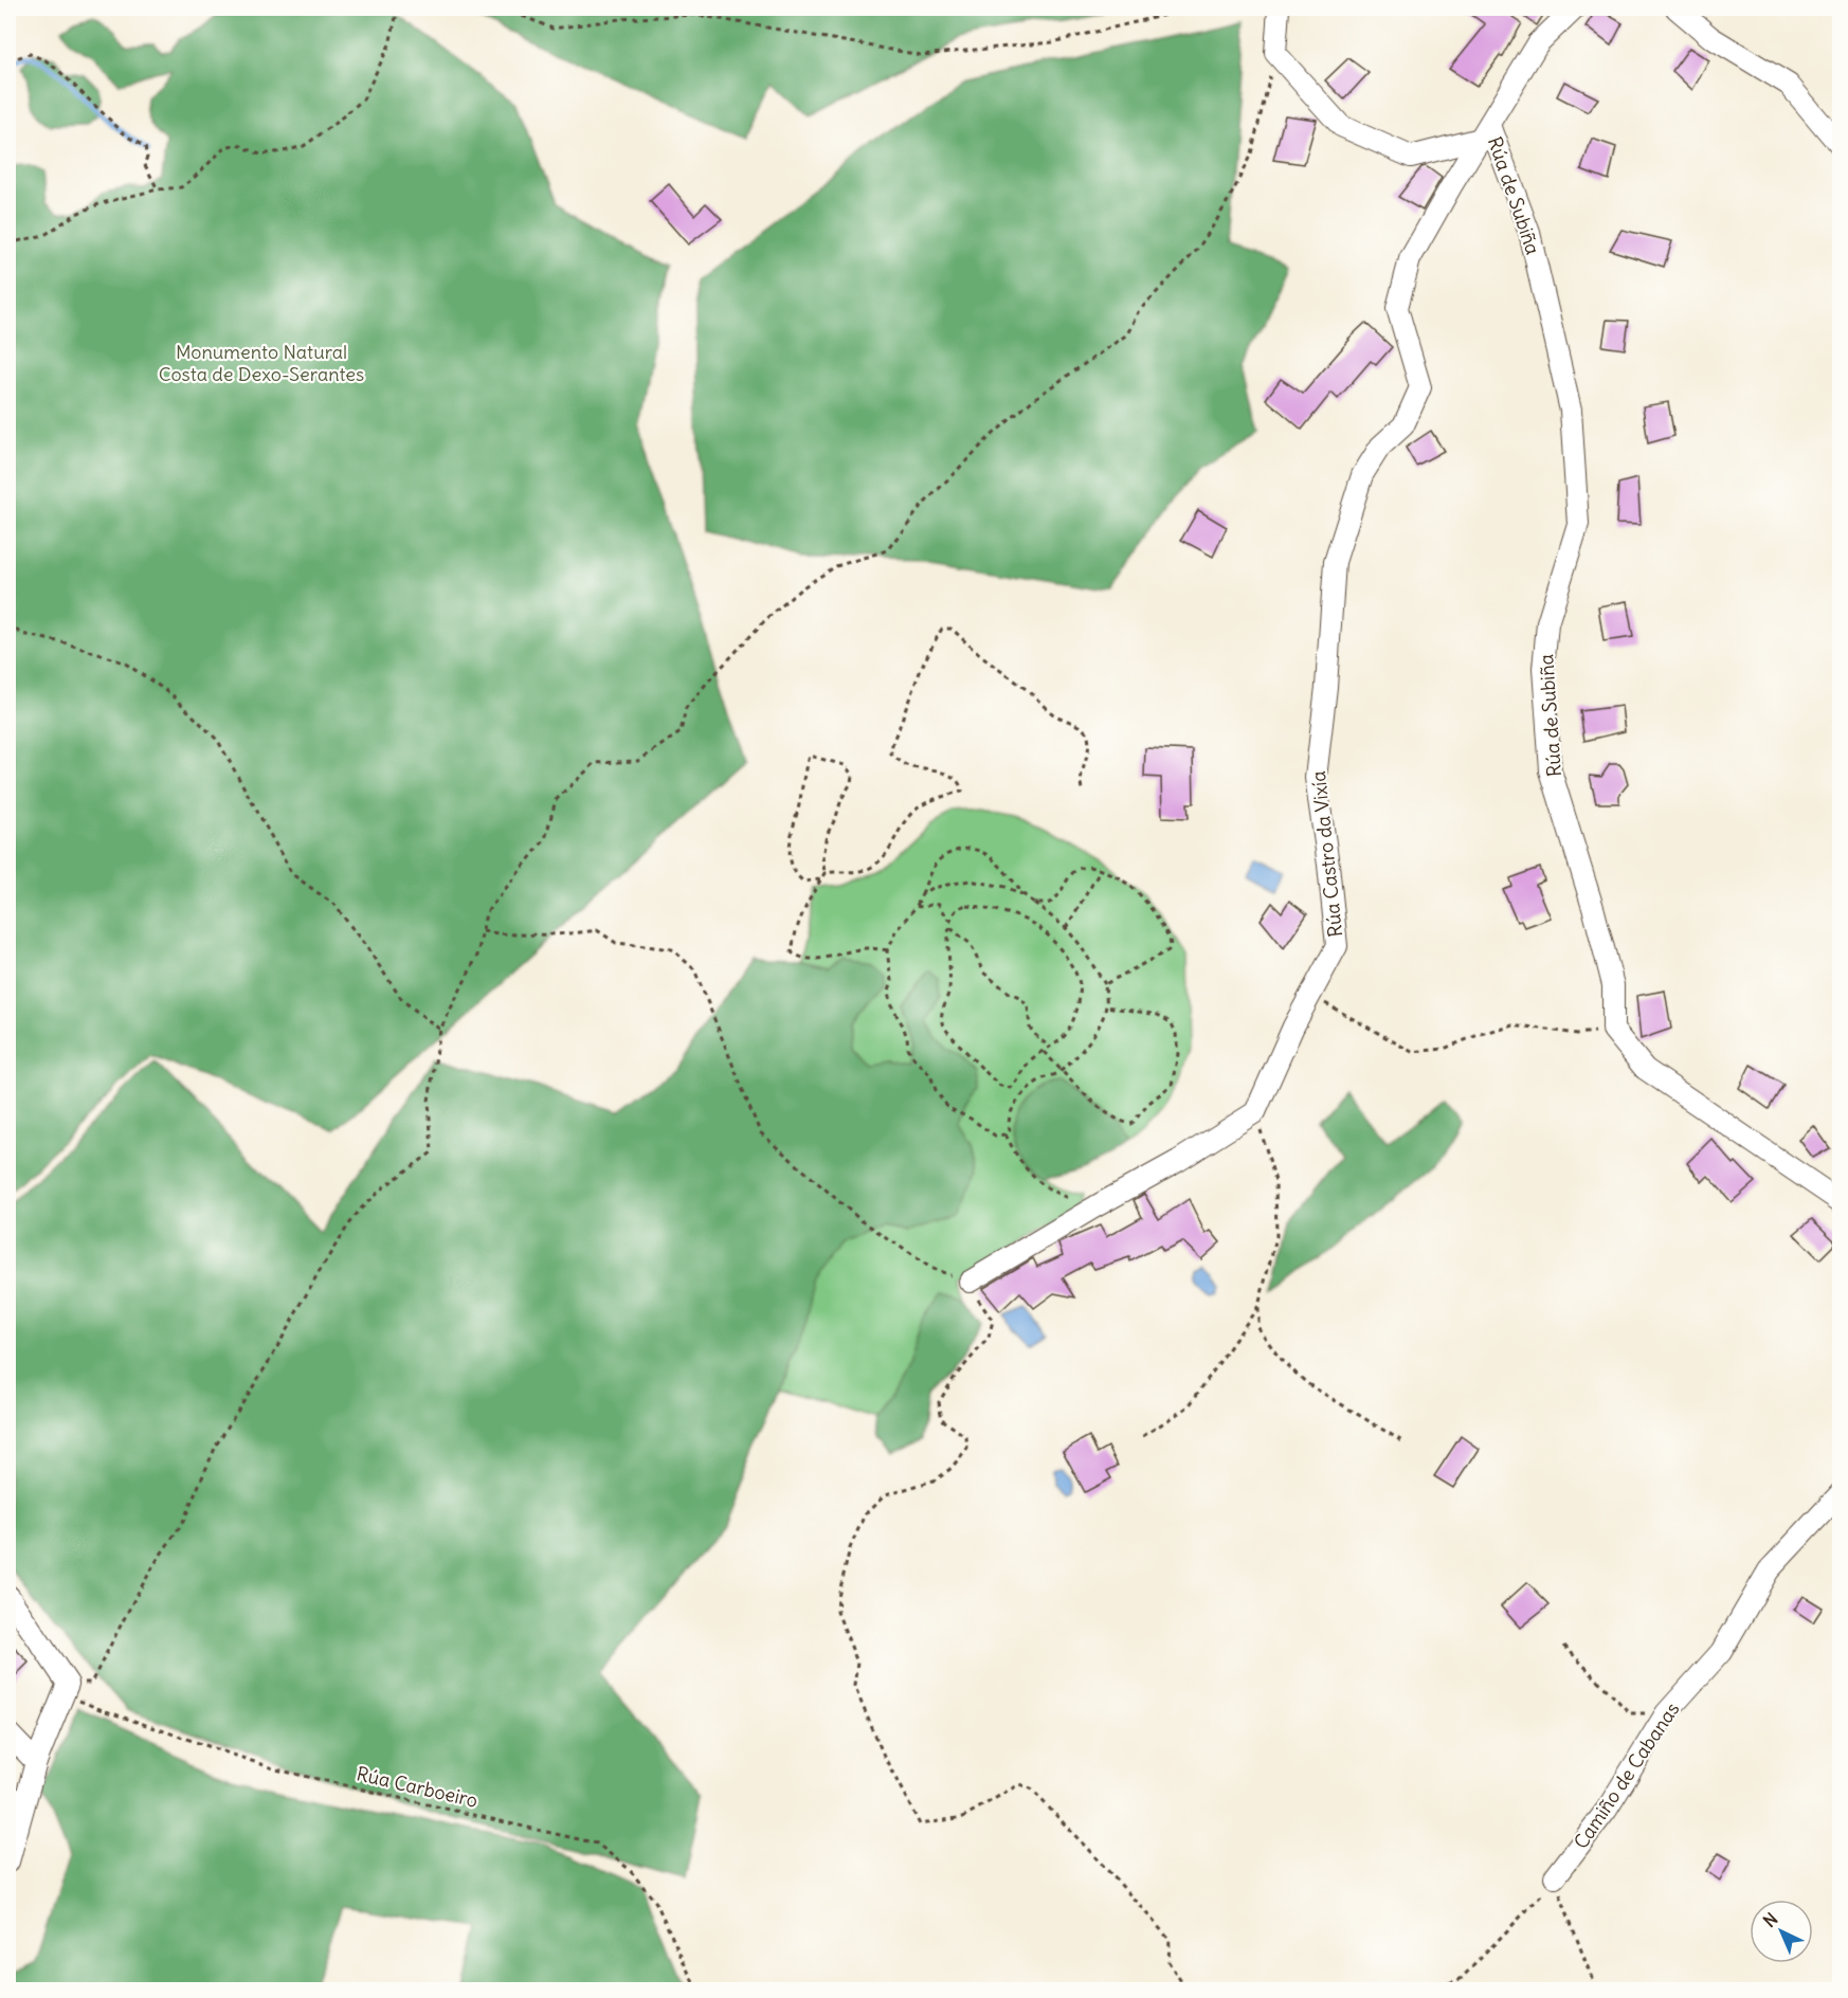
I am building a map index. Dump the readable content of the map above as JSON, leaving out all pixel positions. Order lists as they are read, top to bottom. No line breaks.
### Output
{"streets":{"street":["Rúa de Subiña","Rúa Castro da Vixía","Camiño de Cabanas"],"path":["Rúa Carboeiro"]},"crossings":[["Rúa de Subiña","Rúa Castro da Vixía"]],"parks":["Monumento Natural Costa de Dexo-Serantes"],"north":"top left"}
